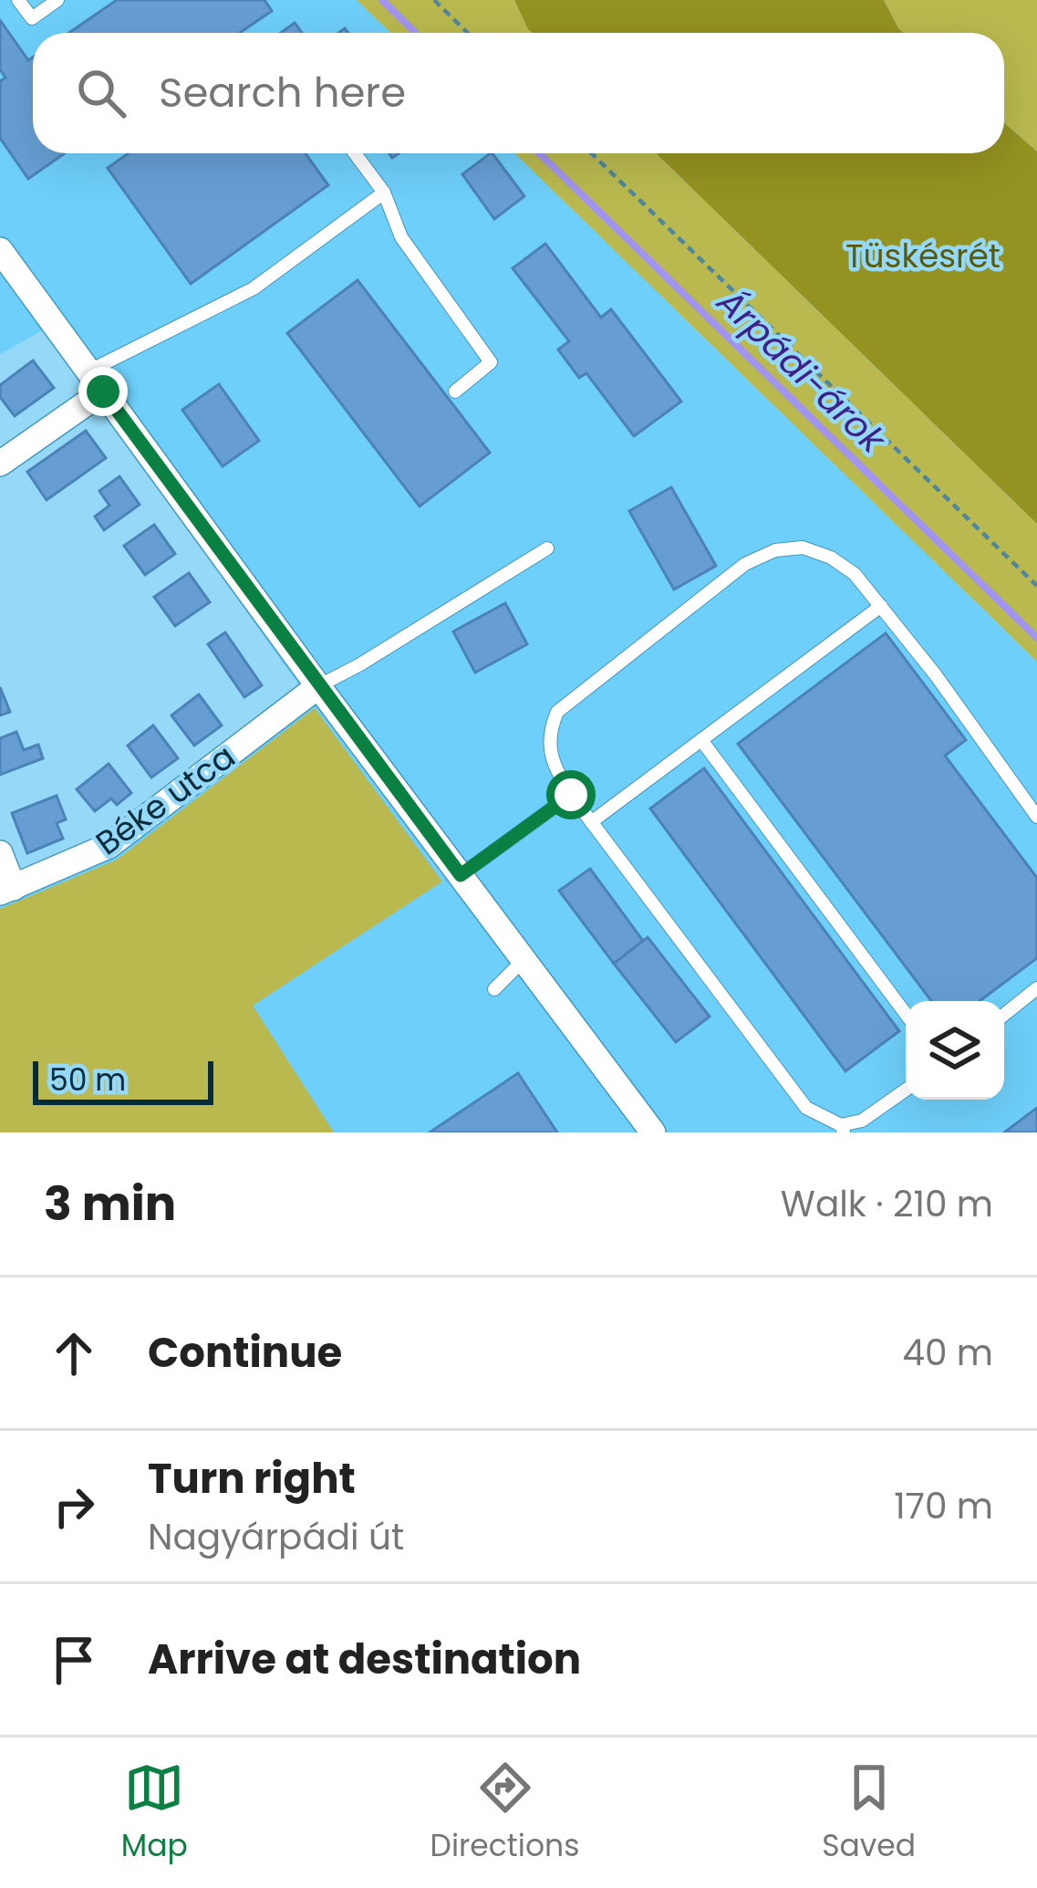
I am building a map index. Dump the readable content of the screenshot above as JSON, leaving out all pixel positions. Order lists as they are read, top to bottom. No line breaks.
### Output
{"streets":{"street":["Béke utca"]},"water":["Árpádi-árok"],"parks":["Tüskésrét"],"scale_bar":"50 m","page":{"search":"Search here","scale":"50 m","heading":["3 min","Walk · 210 m"],"list":[["Continue","40 m"],["Turn right","Nagyárpádi út","170 m"],"Arrive at destination"],"nav":["Map","Directions","Saved"]}}
